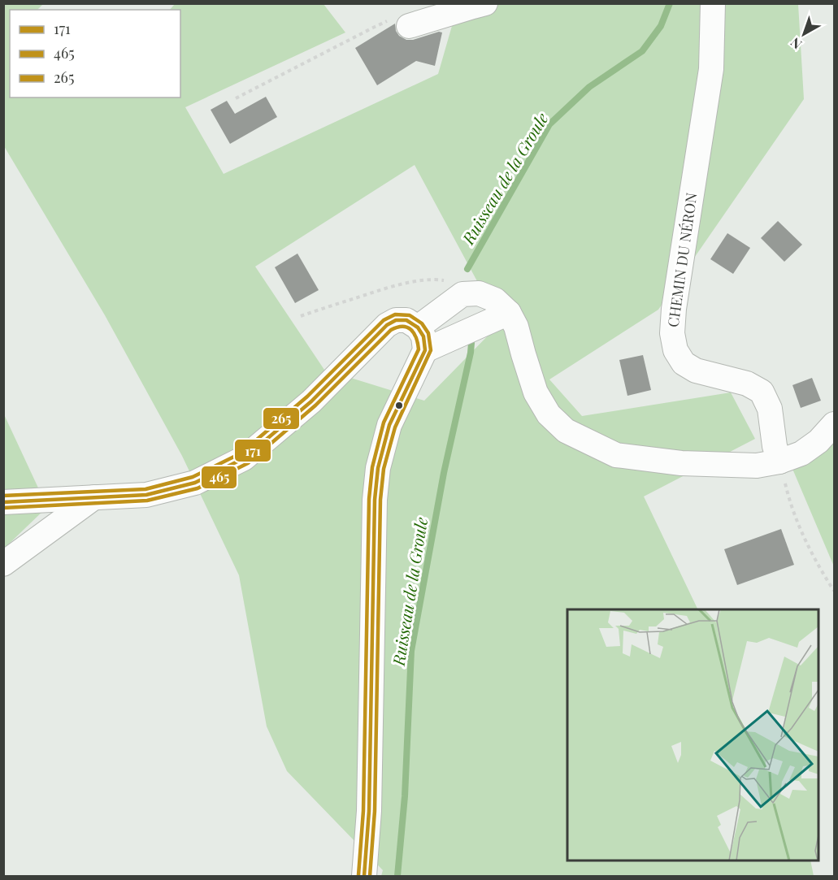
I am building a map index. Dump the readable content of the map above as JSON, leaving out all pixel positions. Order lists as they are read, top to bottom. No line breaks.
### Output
{"streets":{"street":["CHEMIN DU NÉRON"]},"water":["Ruisseau de la Groule"],"lines":["transit line 265","transit line 171","transit line 465"],"legend":["171","465","265"],"north":"bottom left"}
